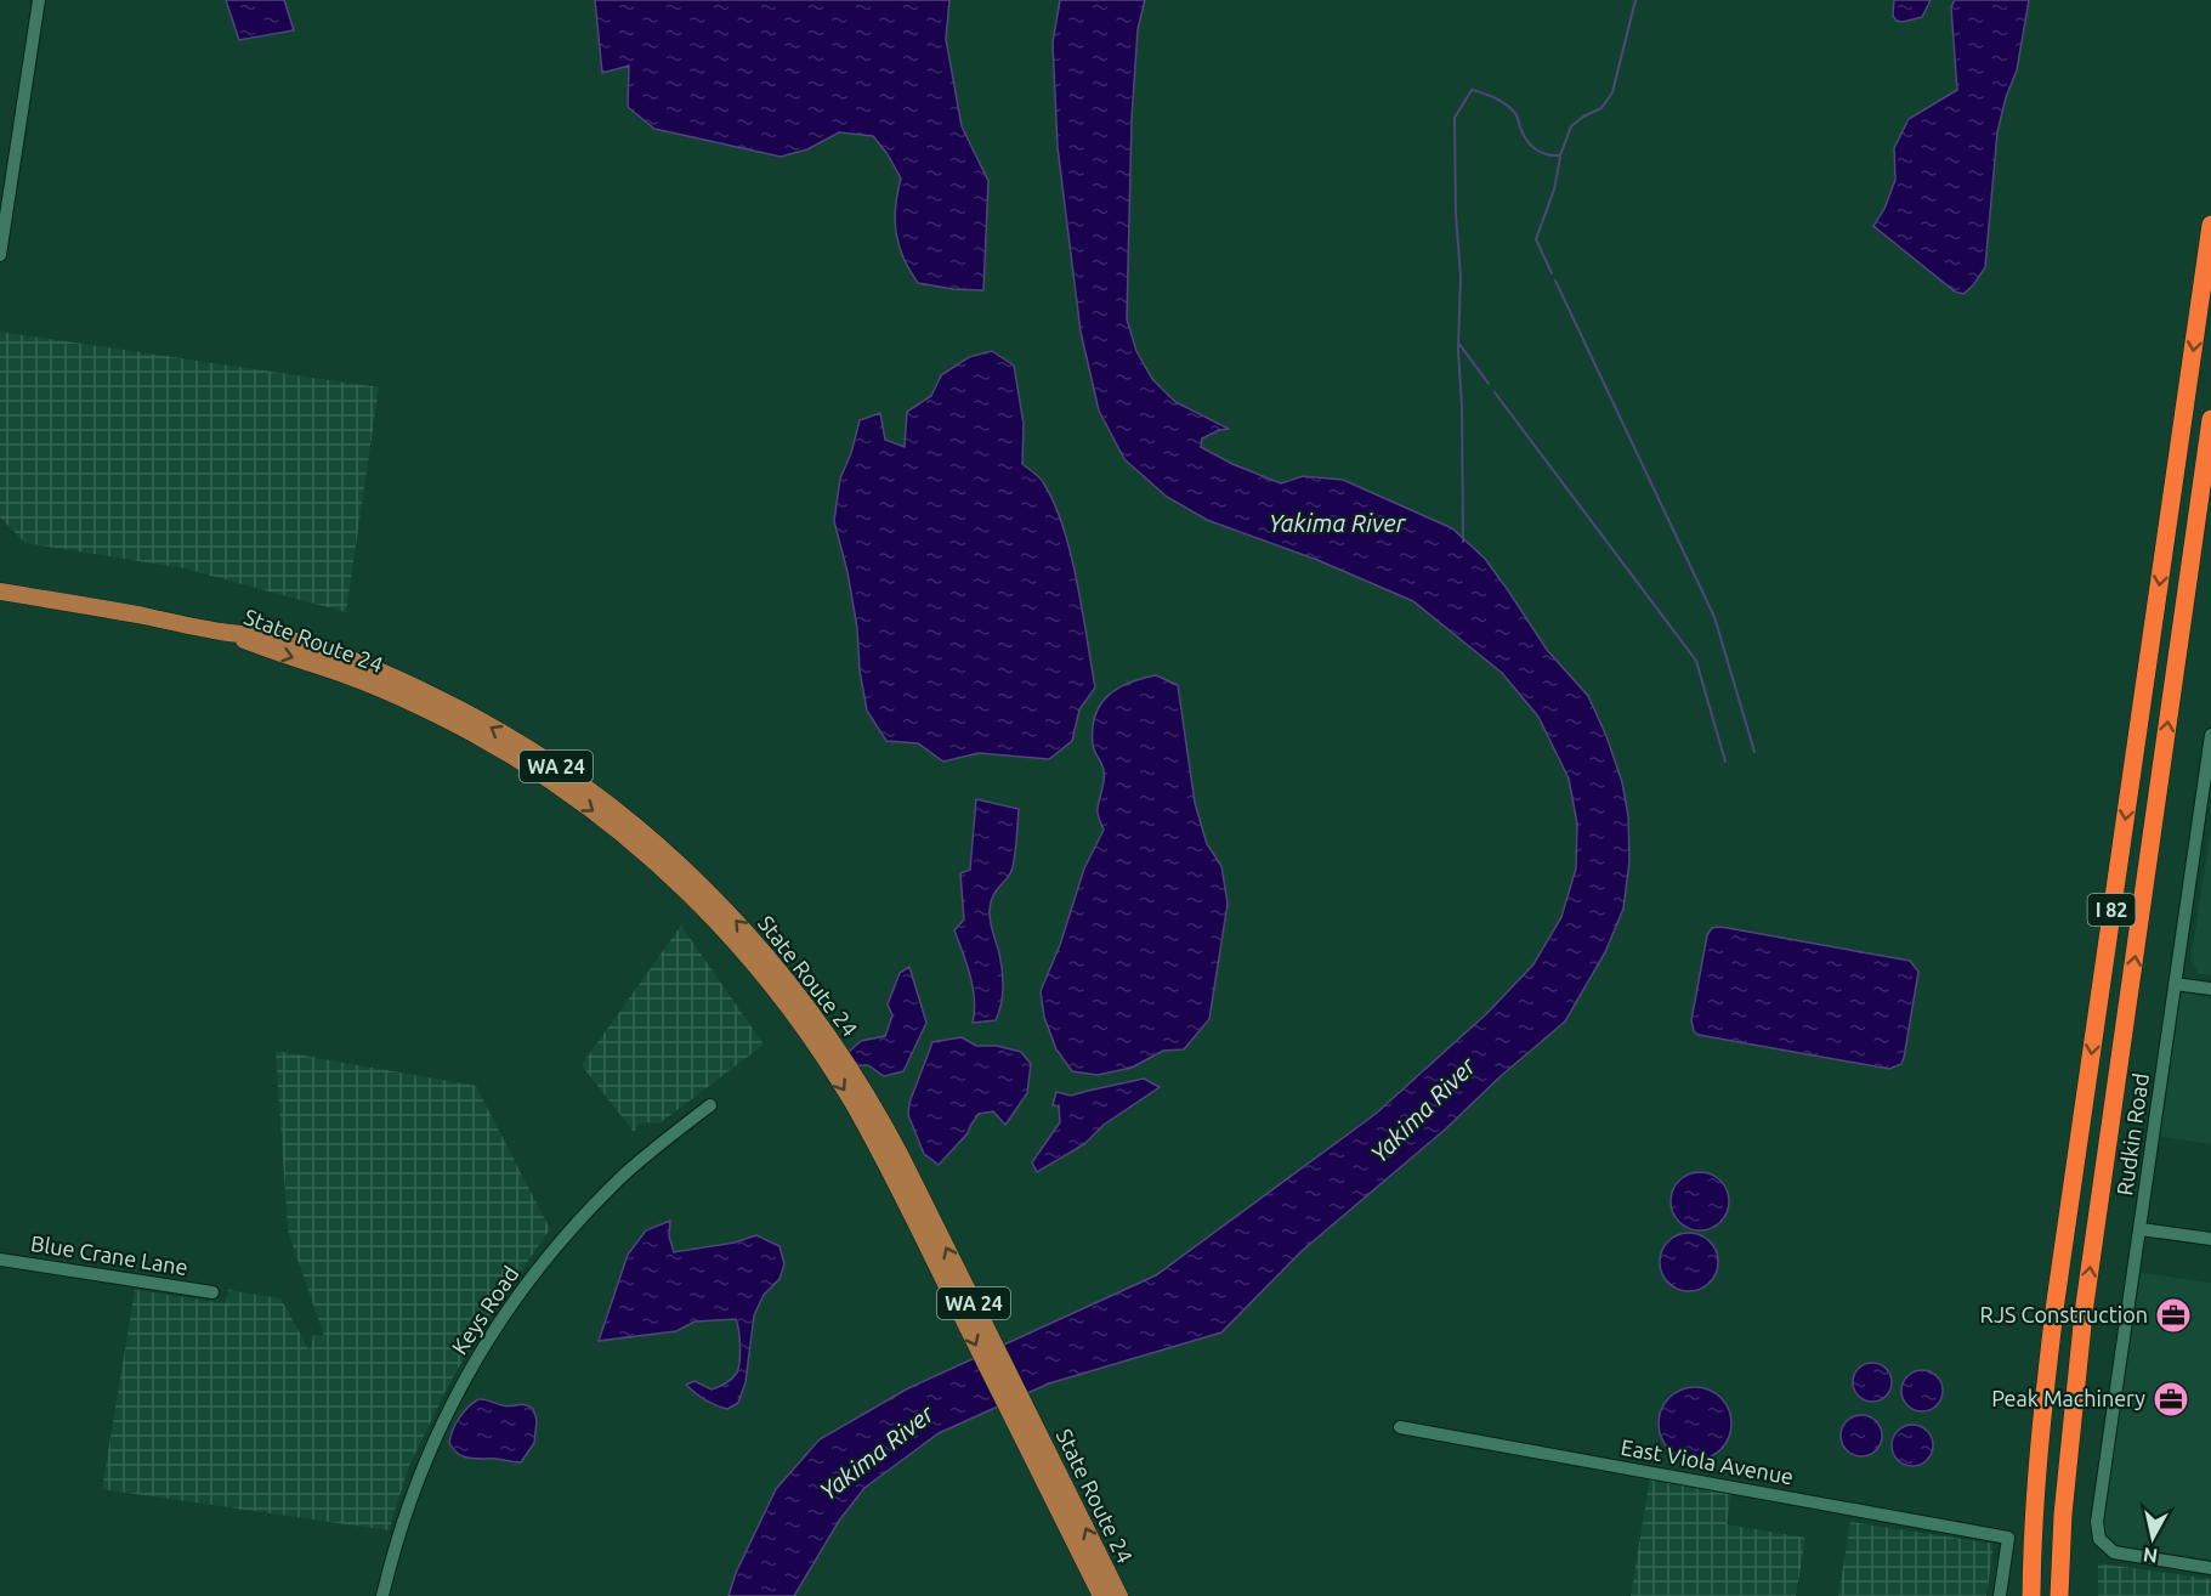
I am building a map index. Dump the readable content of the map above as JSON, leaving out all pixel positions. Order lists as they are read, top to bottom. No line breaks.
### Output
{"streets":{"highway":["I 82"],"main road":["State Route 24","WA 24"],"street":["Rudkin Road","Blue Crane Lane","Keys Road","East Viola Avenue"]},"water":["Yakima River"],"places":{"office":["RJS Construction","Peak Machinery"]},"north":"bottom"}
